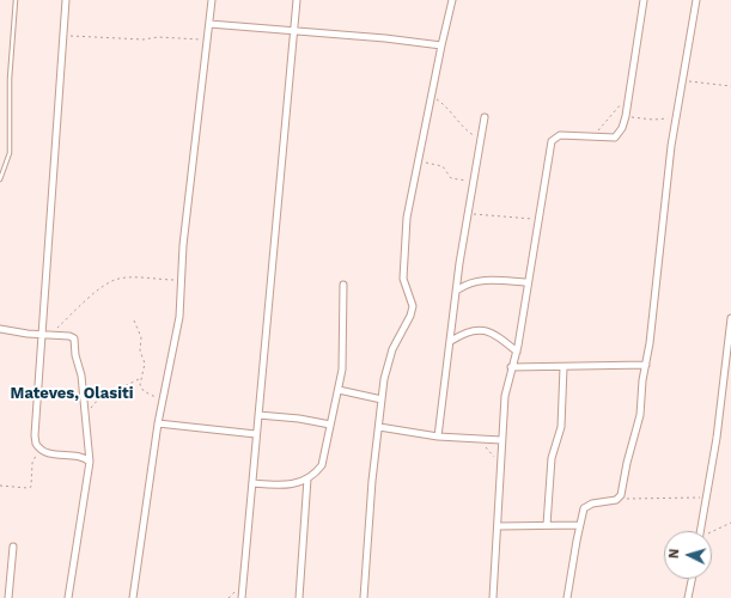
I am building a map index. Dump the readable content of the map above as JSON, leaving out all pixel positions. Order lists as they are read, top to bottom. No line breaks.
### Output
{"districts":["Mateves, Olasiti"],"north":"left"}
